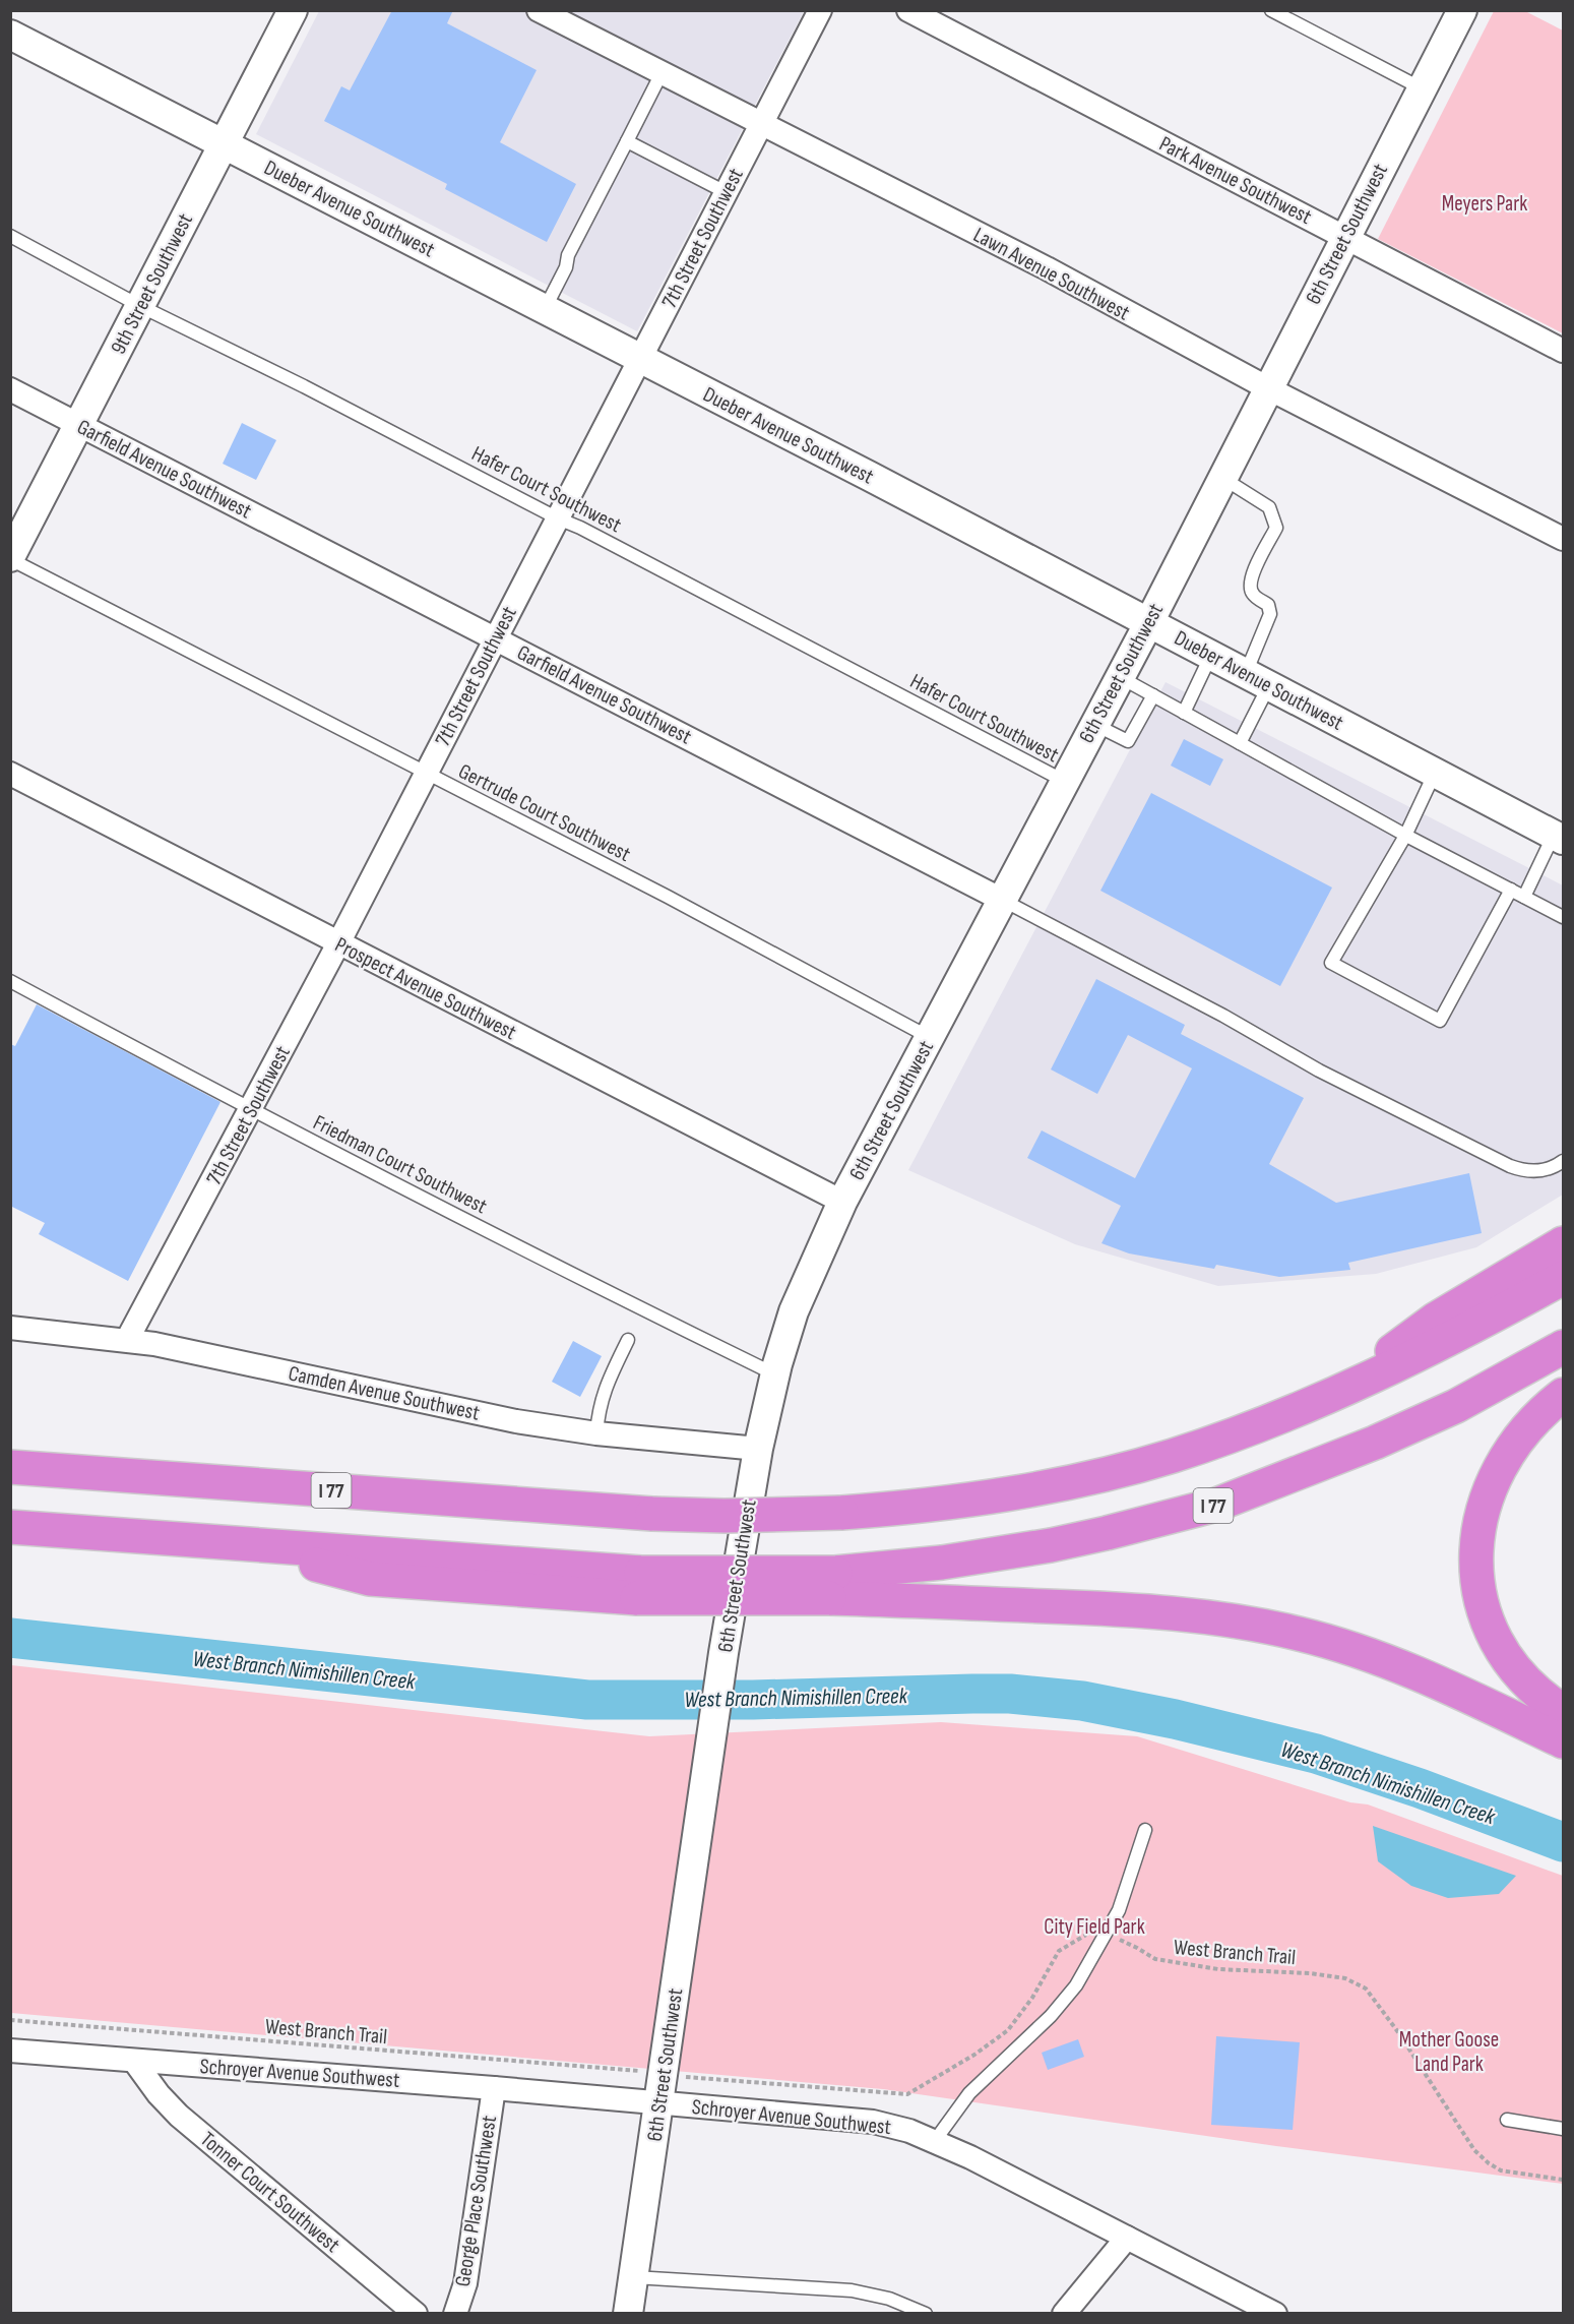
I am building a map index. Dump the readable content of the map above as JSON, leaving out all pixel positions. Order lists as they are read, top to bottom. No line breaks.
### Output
{"streets":{"highway":["I 77"],"street":["Park Avenue Southwest","Dueber Avenue Southwest","6th Street Southwest","7th Street Southwest","Lawn Avenue Southwest","9th Street Southwest","Garfield Avenue Southwest","Prospect Avenue Southwest","Camden Avenue Southwest","Schroyer Avenue Southwest","Tonner Court Southwest","George Place Southwest"],"lane":["Hafer Court Southwest","Gertrude Court Southwest","Friedman Court Southwest"],"path":["West Branch Trail"]},"crossings":[["Park Avenue Southwest","6th Street Southwest"],["Dueber Avenue Southwest","6th Street Southwest"],["Dueber Avenue Southwest","7th Street Southwest"],["Dueber Avenue Southwest","9th Street Southwest"],["6th Street Southwest","Lawn Avenue Southwest"],["6th Street Southwest","Garfield Avenue Southwest"],["6th Street Southwest","Hafer Court Southwest"],["6th Street Southwest","Gertrude Court Southwest"],["6th Street Southwest","Prospect Avenue Southwest"],["6th Street Southwest","Friedman Court Southwest"],["6th Street Southwest","Camden Avenue Southwest"],["6th Street Southwest","Schroyer Avenue Southwest"],["7th Street Southwest","Lawn Avenue Southwest"],["7th Street Southwest","Garfield Avenue Southwest"],["7th Street Southwest","Hafer Court Southwest"],["7th Street Southwest","Gertrude Court Southwest"],["7th Street Southwest","Prospect Avenue Southwest"],["7th Street Southwest","Friedman Court Southwest"],["7th Street Southwest","Camden Avenue Southwest"],["9th Street Southwest","Garfield Avenue Southwest"],["9th Street Southwest","Hafer Court Southwest"],["9th Street Southwest","Gertrude Court Southwest"],["Schroyer Avenue Southwest","Tonner Court Southwest"],["Schroyer Avenue Southwest","George Place Southwest"]],"water":["West Branch Nimishillen Creek"],"parks":["Meyers Park","City Field Park","Mother Goose Land Park"]}
